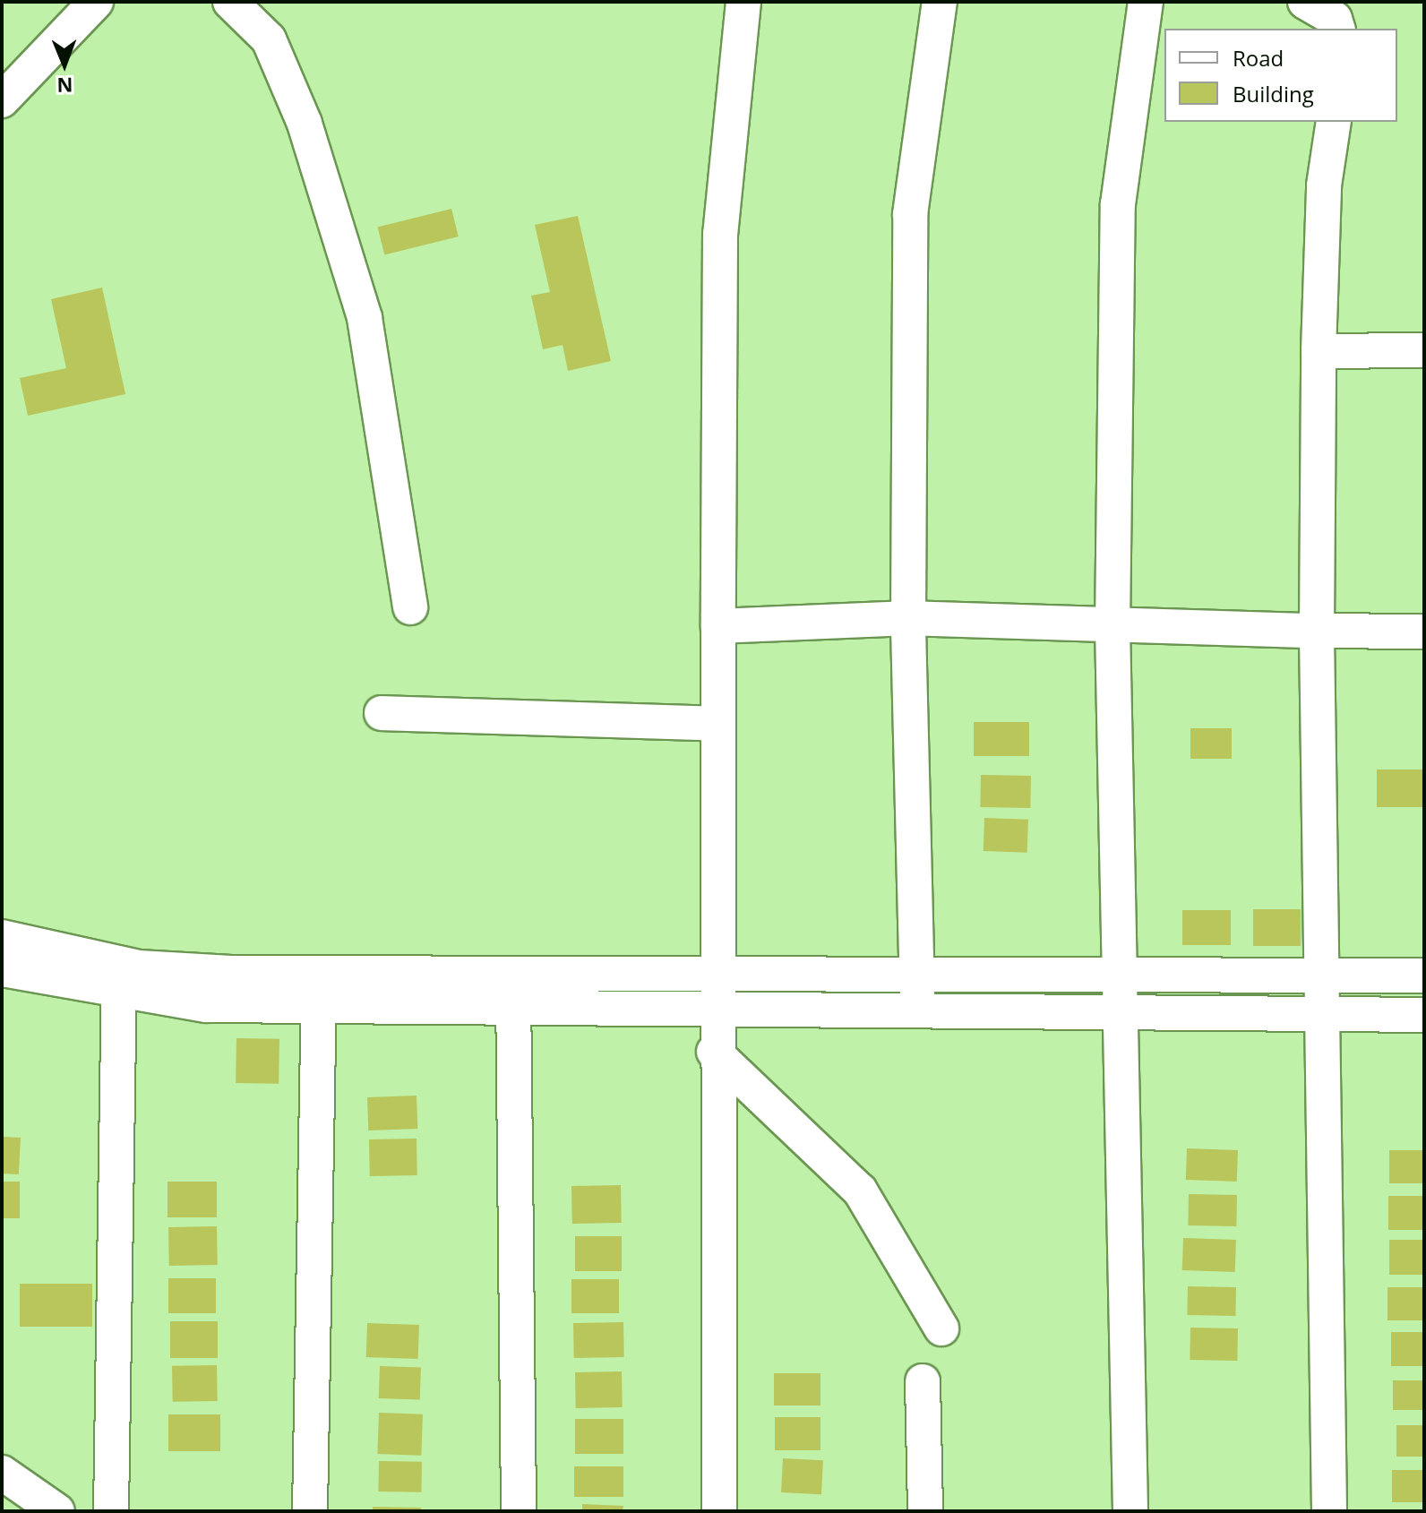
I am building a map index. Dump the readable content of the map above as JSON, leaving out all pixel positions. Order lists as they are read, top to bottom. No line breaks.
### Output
{"legend":["Road","Building"],"north":"bottom"}
